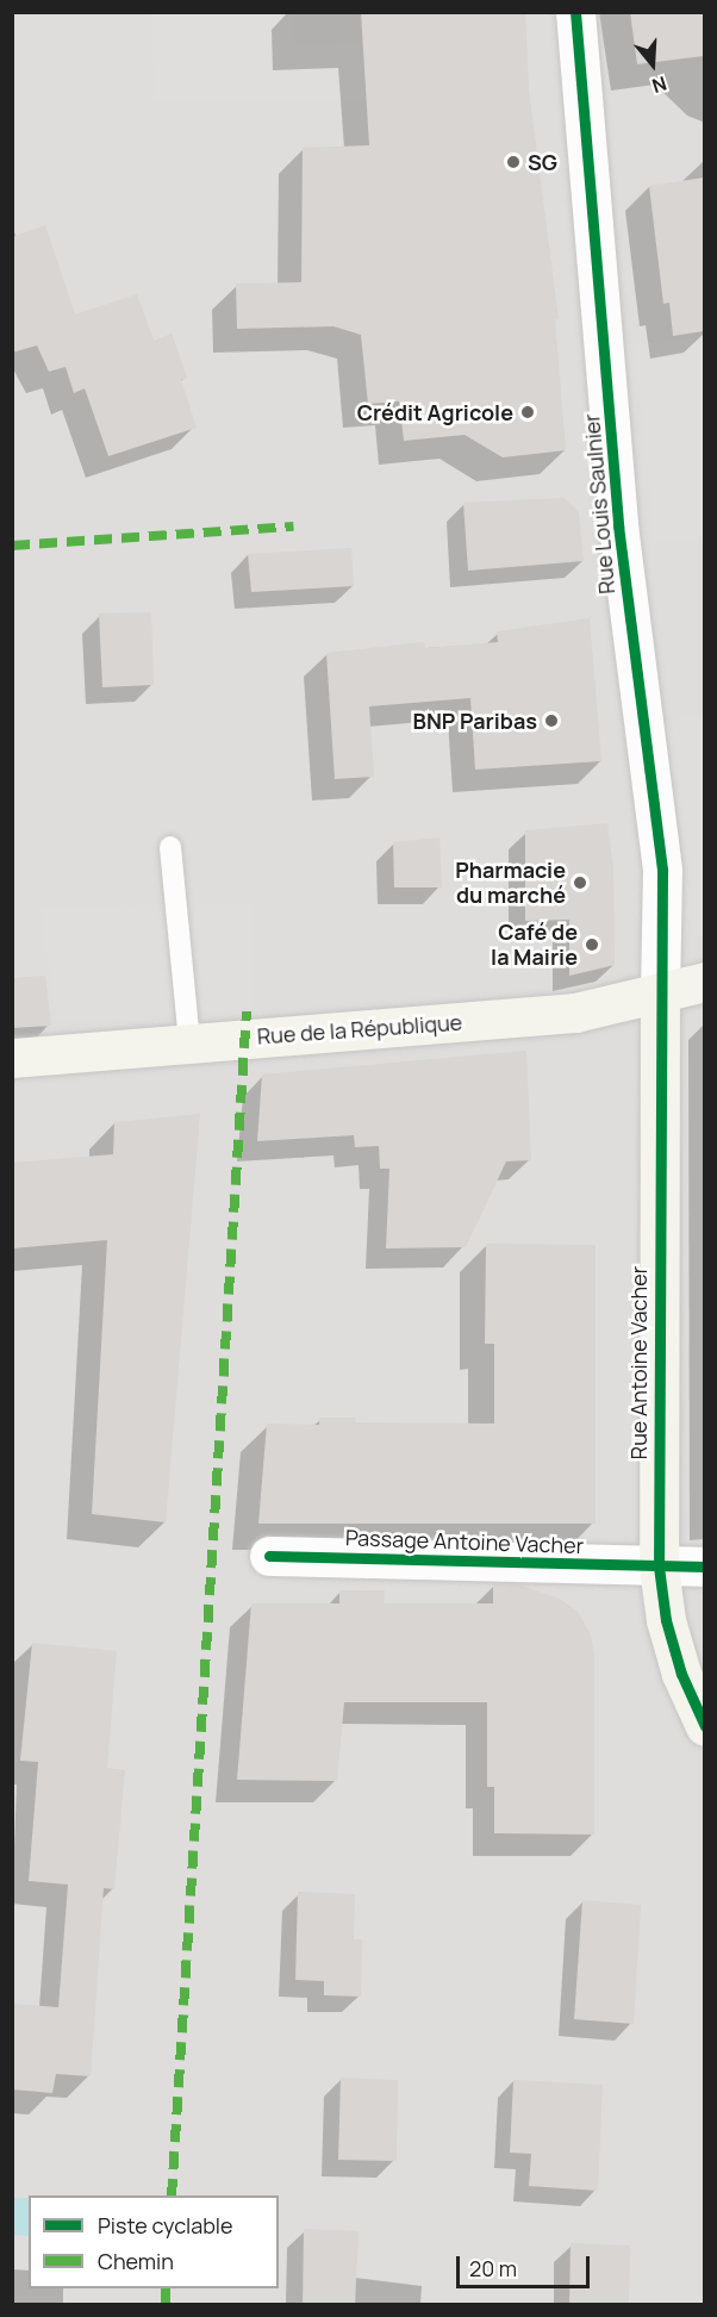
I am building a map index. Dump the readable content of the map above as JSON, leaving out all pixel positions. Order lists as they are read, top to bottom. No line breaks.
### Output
{"streets":{"street":["Rue Louis Saulnier","Rue de la République","Rue Antoine Vacher","Passage Antoine Vacher"]},"crossings":[["Rue Louis Saulnier","Rue de la République"],["Rue Louis Saulnier","Rue Antoine Vacher"],["Rue de la République","Rue Antoine Vacher"],["Rue Antoine Vacher","Passage Antoine Vacher"]],"places":["SG","Crédit Agricole","BNP Paribas","Pharmacie du marché","Café de la Mairie"],"legend":["Piste cyclable","Chemin"],"scale_bar":"20 m","north":"bottom"}
